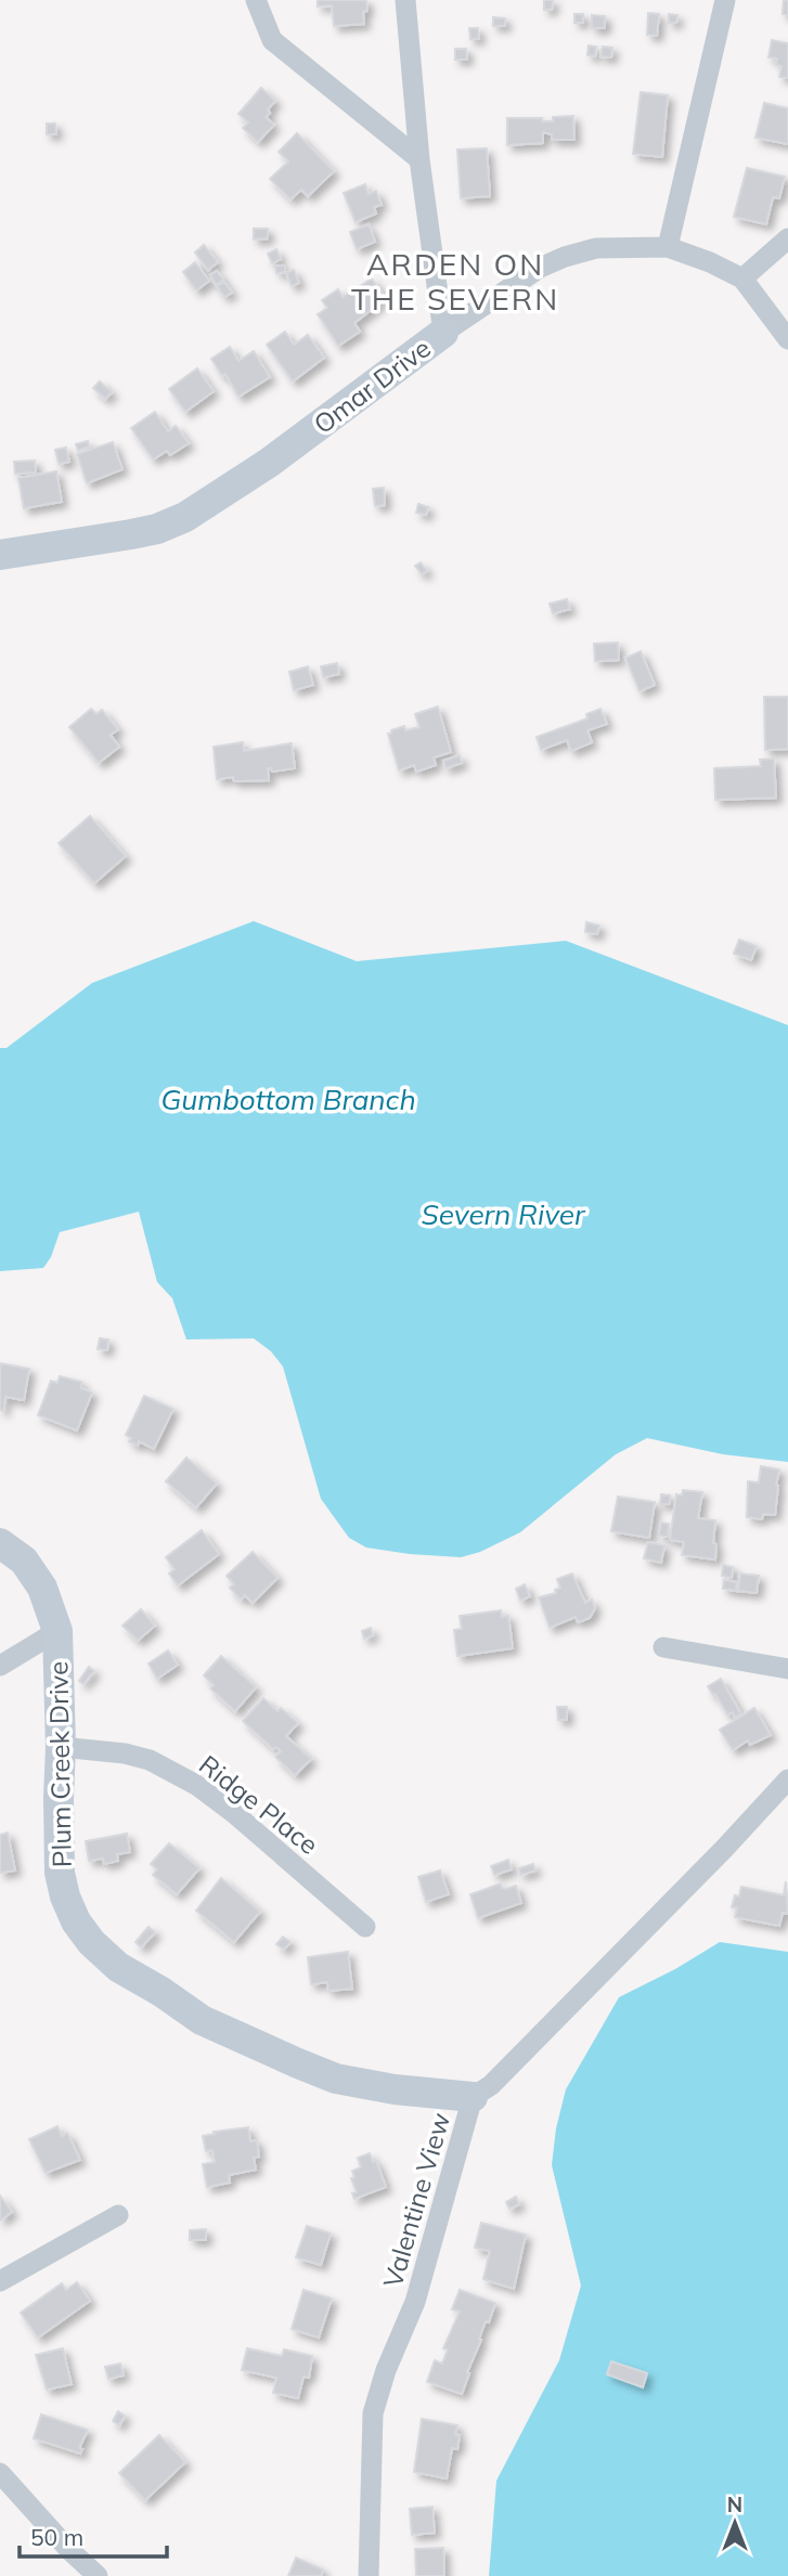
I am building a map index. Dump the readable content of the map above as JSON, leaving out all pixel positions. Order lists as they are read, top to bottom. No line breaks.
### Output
{"streets":{"street":["Omar Drive","Plum Creek Drive","Ridge Place","Valentine View"]},"crossings":[["Plum Creek Drive","Ridge Place"],["Plum Creek Drive","Valentine View"]],"districts":["ARDEN ON THE SEVERN"],"water":["Gumbottom Branch","Severn River"],"scale_bar":"50 m","north":"top"}
